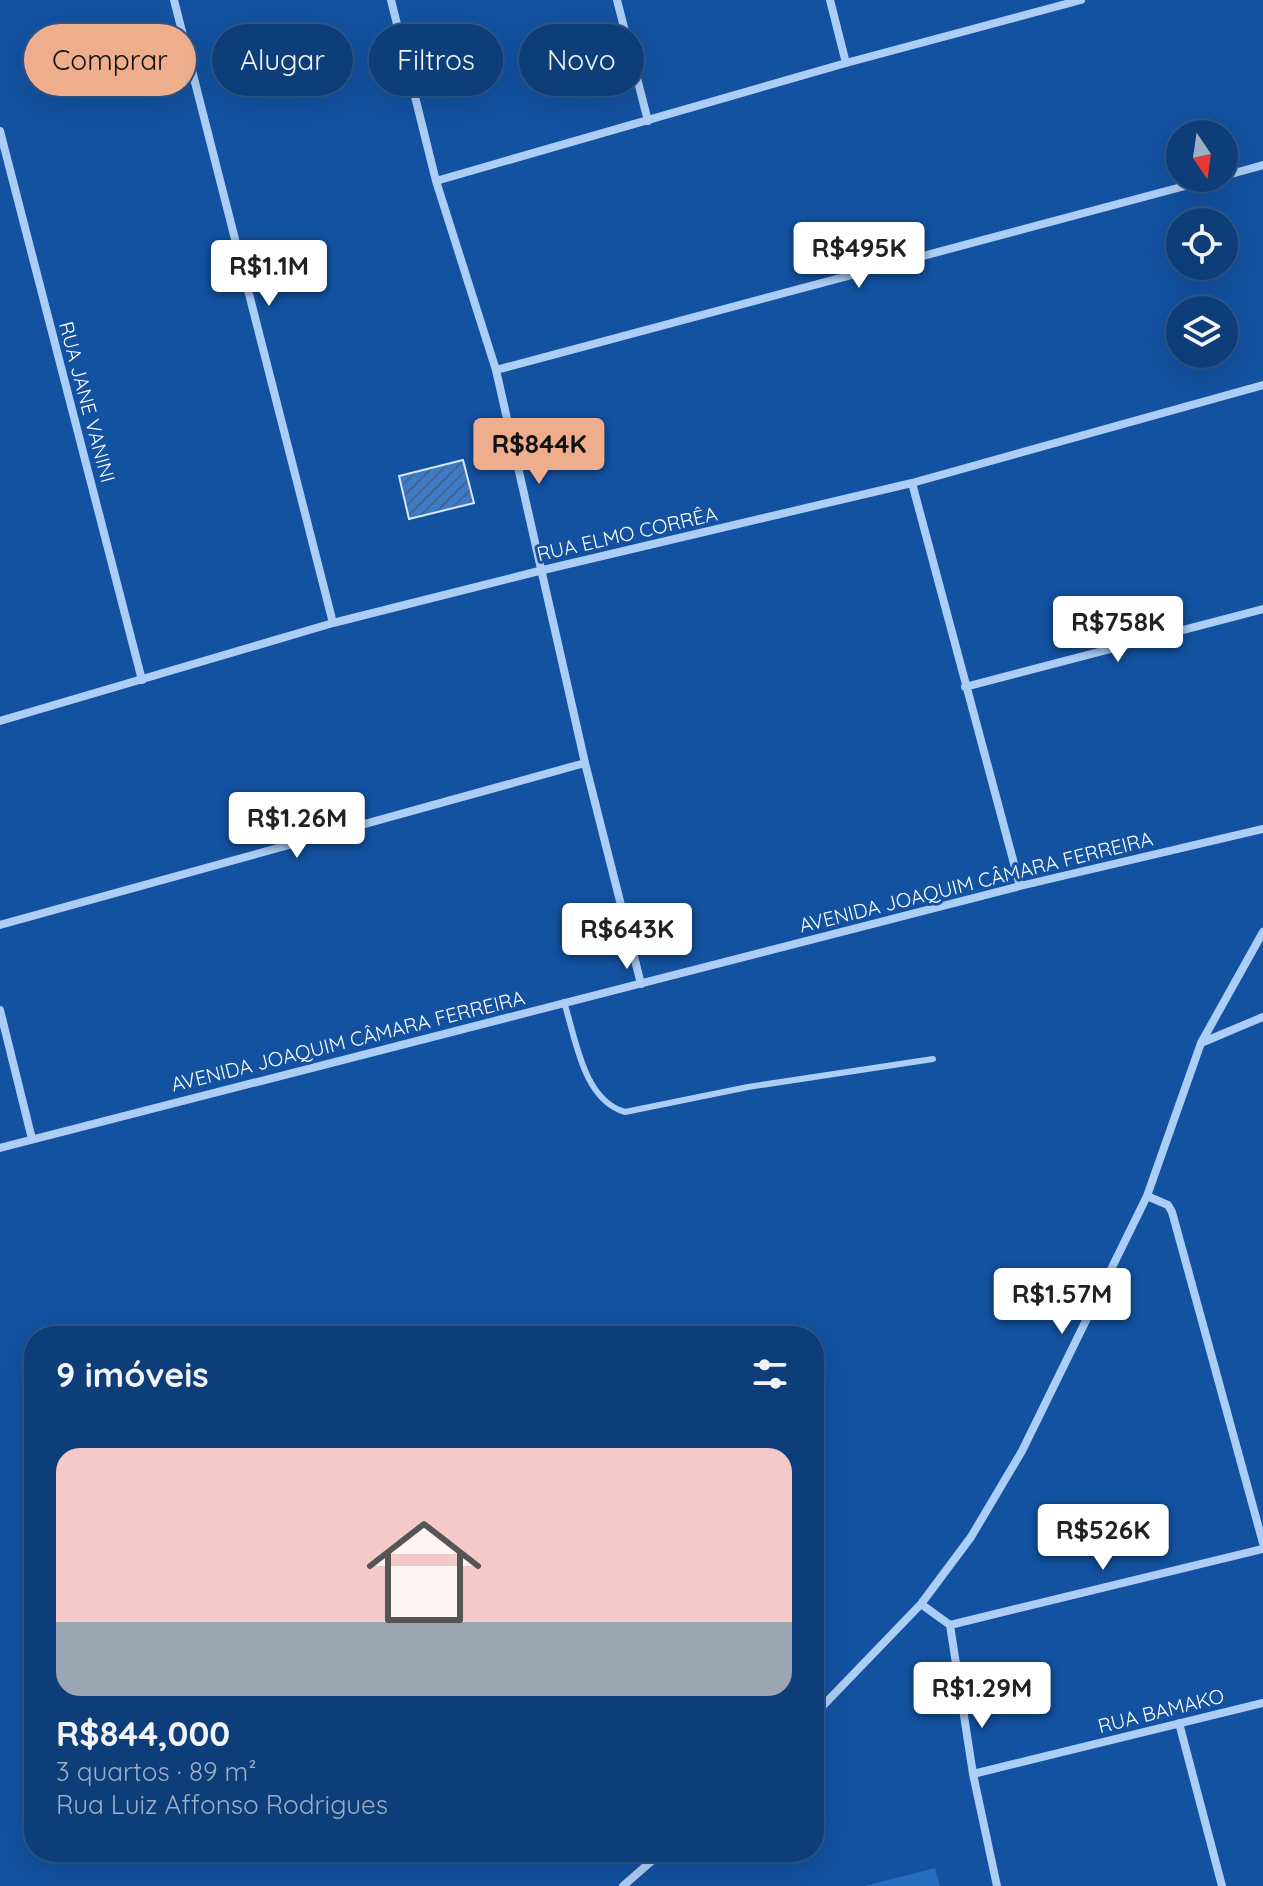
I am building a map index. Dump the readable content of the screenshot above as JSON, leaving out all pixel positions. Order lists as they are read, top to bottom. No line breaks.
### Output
{"streets":{"street":["RUA JANE VANINI","RUA ELMO CORRÊA","AVENIDA JOAQUIM CÂMARA FERREIRA","RUA BAMAKO"]},"crossings":[["RUA JANE VANINI","RUA ELMO CORRÊA"]],"north":"bottom","page":{"chip":["Comprar","Alugar","Filtros","Novo"],"price":["R$495K","R$1.1M","R$844K","R$758K","R$1.26M","R$643K","R$1.57M","R$526K","R$1.29M"],"heading":"9 imóveis","list":[{"name":"R$844,000","note":"3 quartos · 89 m² · Rua Luiz Affonso Rodrigues"}]}}
